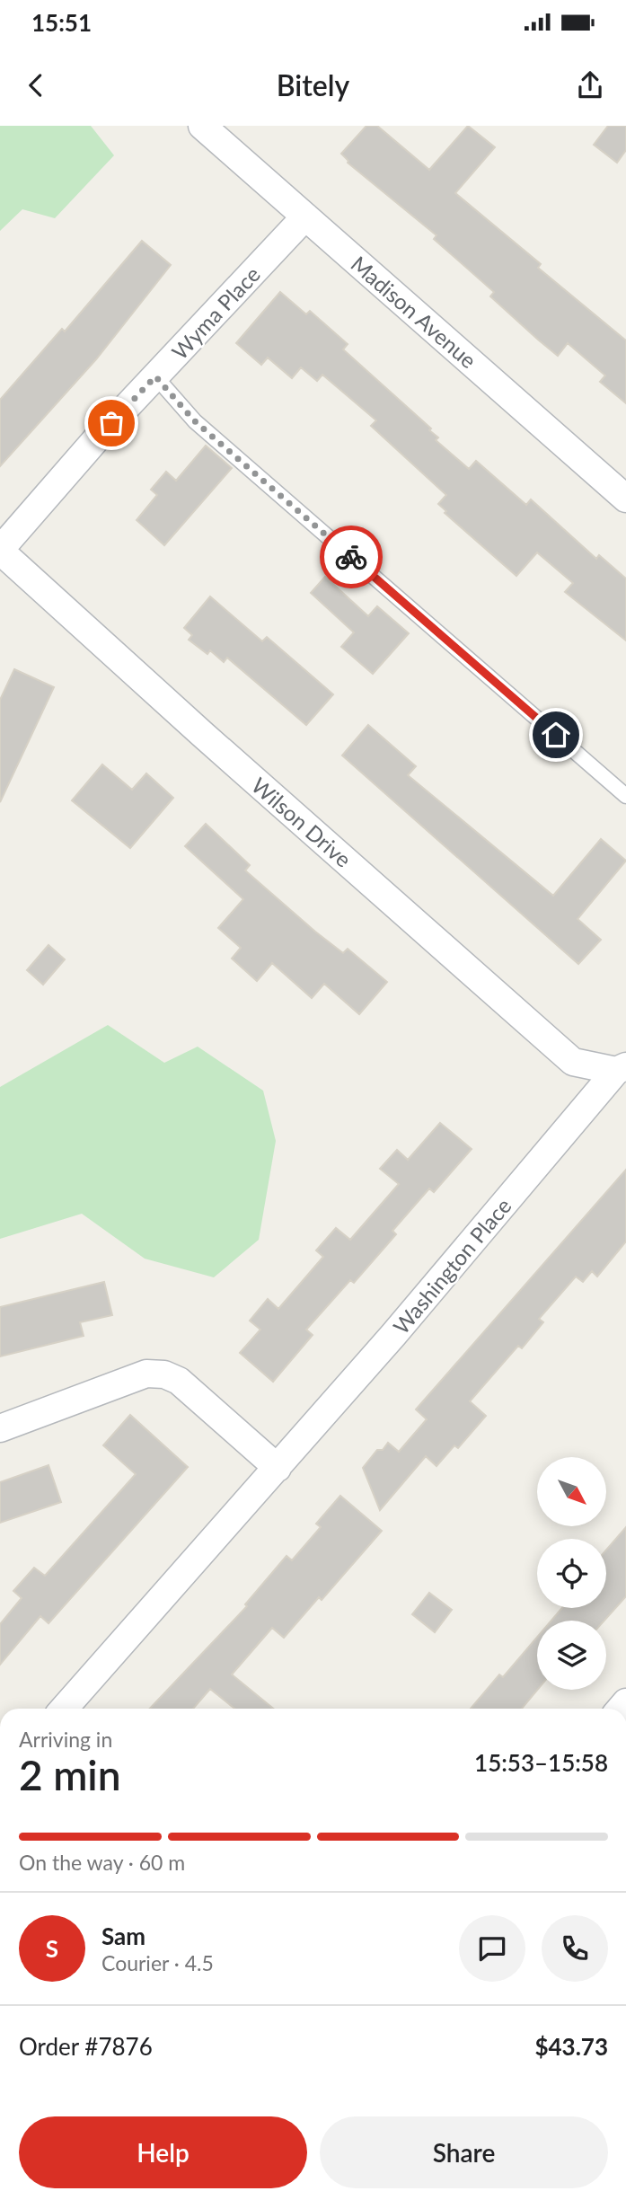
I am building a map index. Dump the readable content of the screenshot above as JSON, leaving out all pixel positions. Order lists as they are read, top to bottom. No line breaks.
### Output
{"streets":{"street":["Madison Avenue","Wyma Place","Wilson Drive","Washington Place"]},"crossings":[["Madison Avenue","Wyma Place"],["Wyma Place","Wilson Drive"],["Wilson Drive","Washington Place"]],"north":"bottom right","page":{"status":"15:51","header":"Bitely","heading":["2 min","Arriving in","15:53–15:58"],"panel":["Sam","Courier · 4.5","Order #7876","$43.73"],"bar":"On the way · 60 m","round":"S","buttons":["Help","Share"]}}
